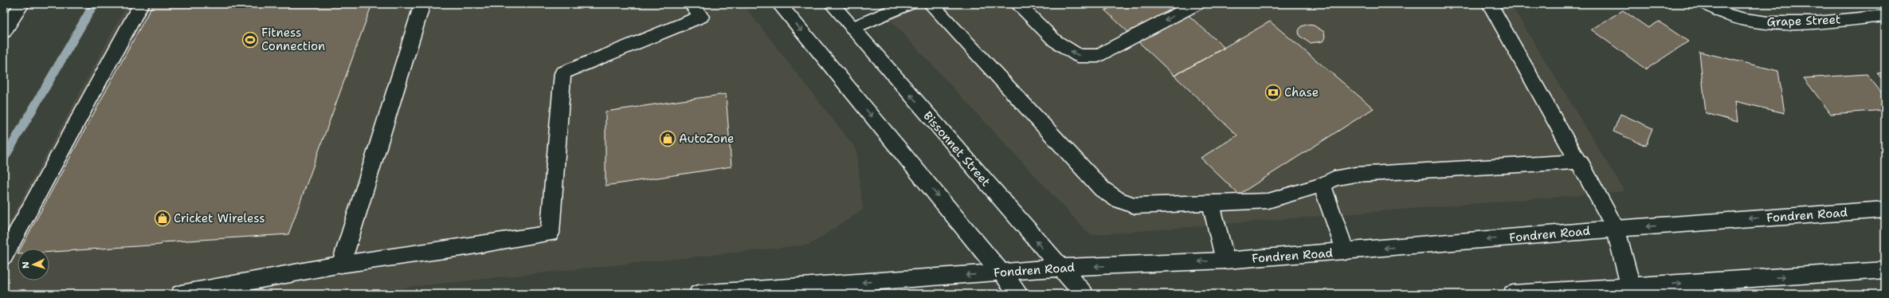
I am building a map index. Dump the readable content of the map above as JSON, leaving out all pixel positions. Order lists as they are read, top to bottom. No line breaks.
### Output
{"streets":{"main road":["Grape Street","Bissonnet Street","Fondren Road"]},"crossings":[["Bissonnet Street","Fondren Road"]],"places":{"sports":["Fitness Connection"],"bank":["Chase"],"shop":["AutoZone","Cricket Wireless"]},"north":"left"}
